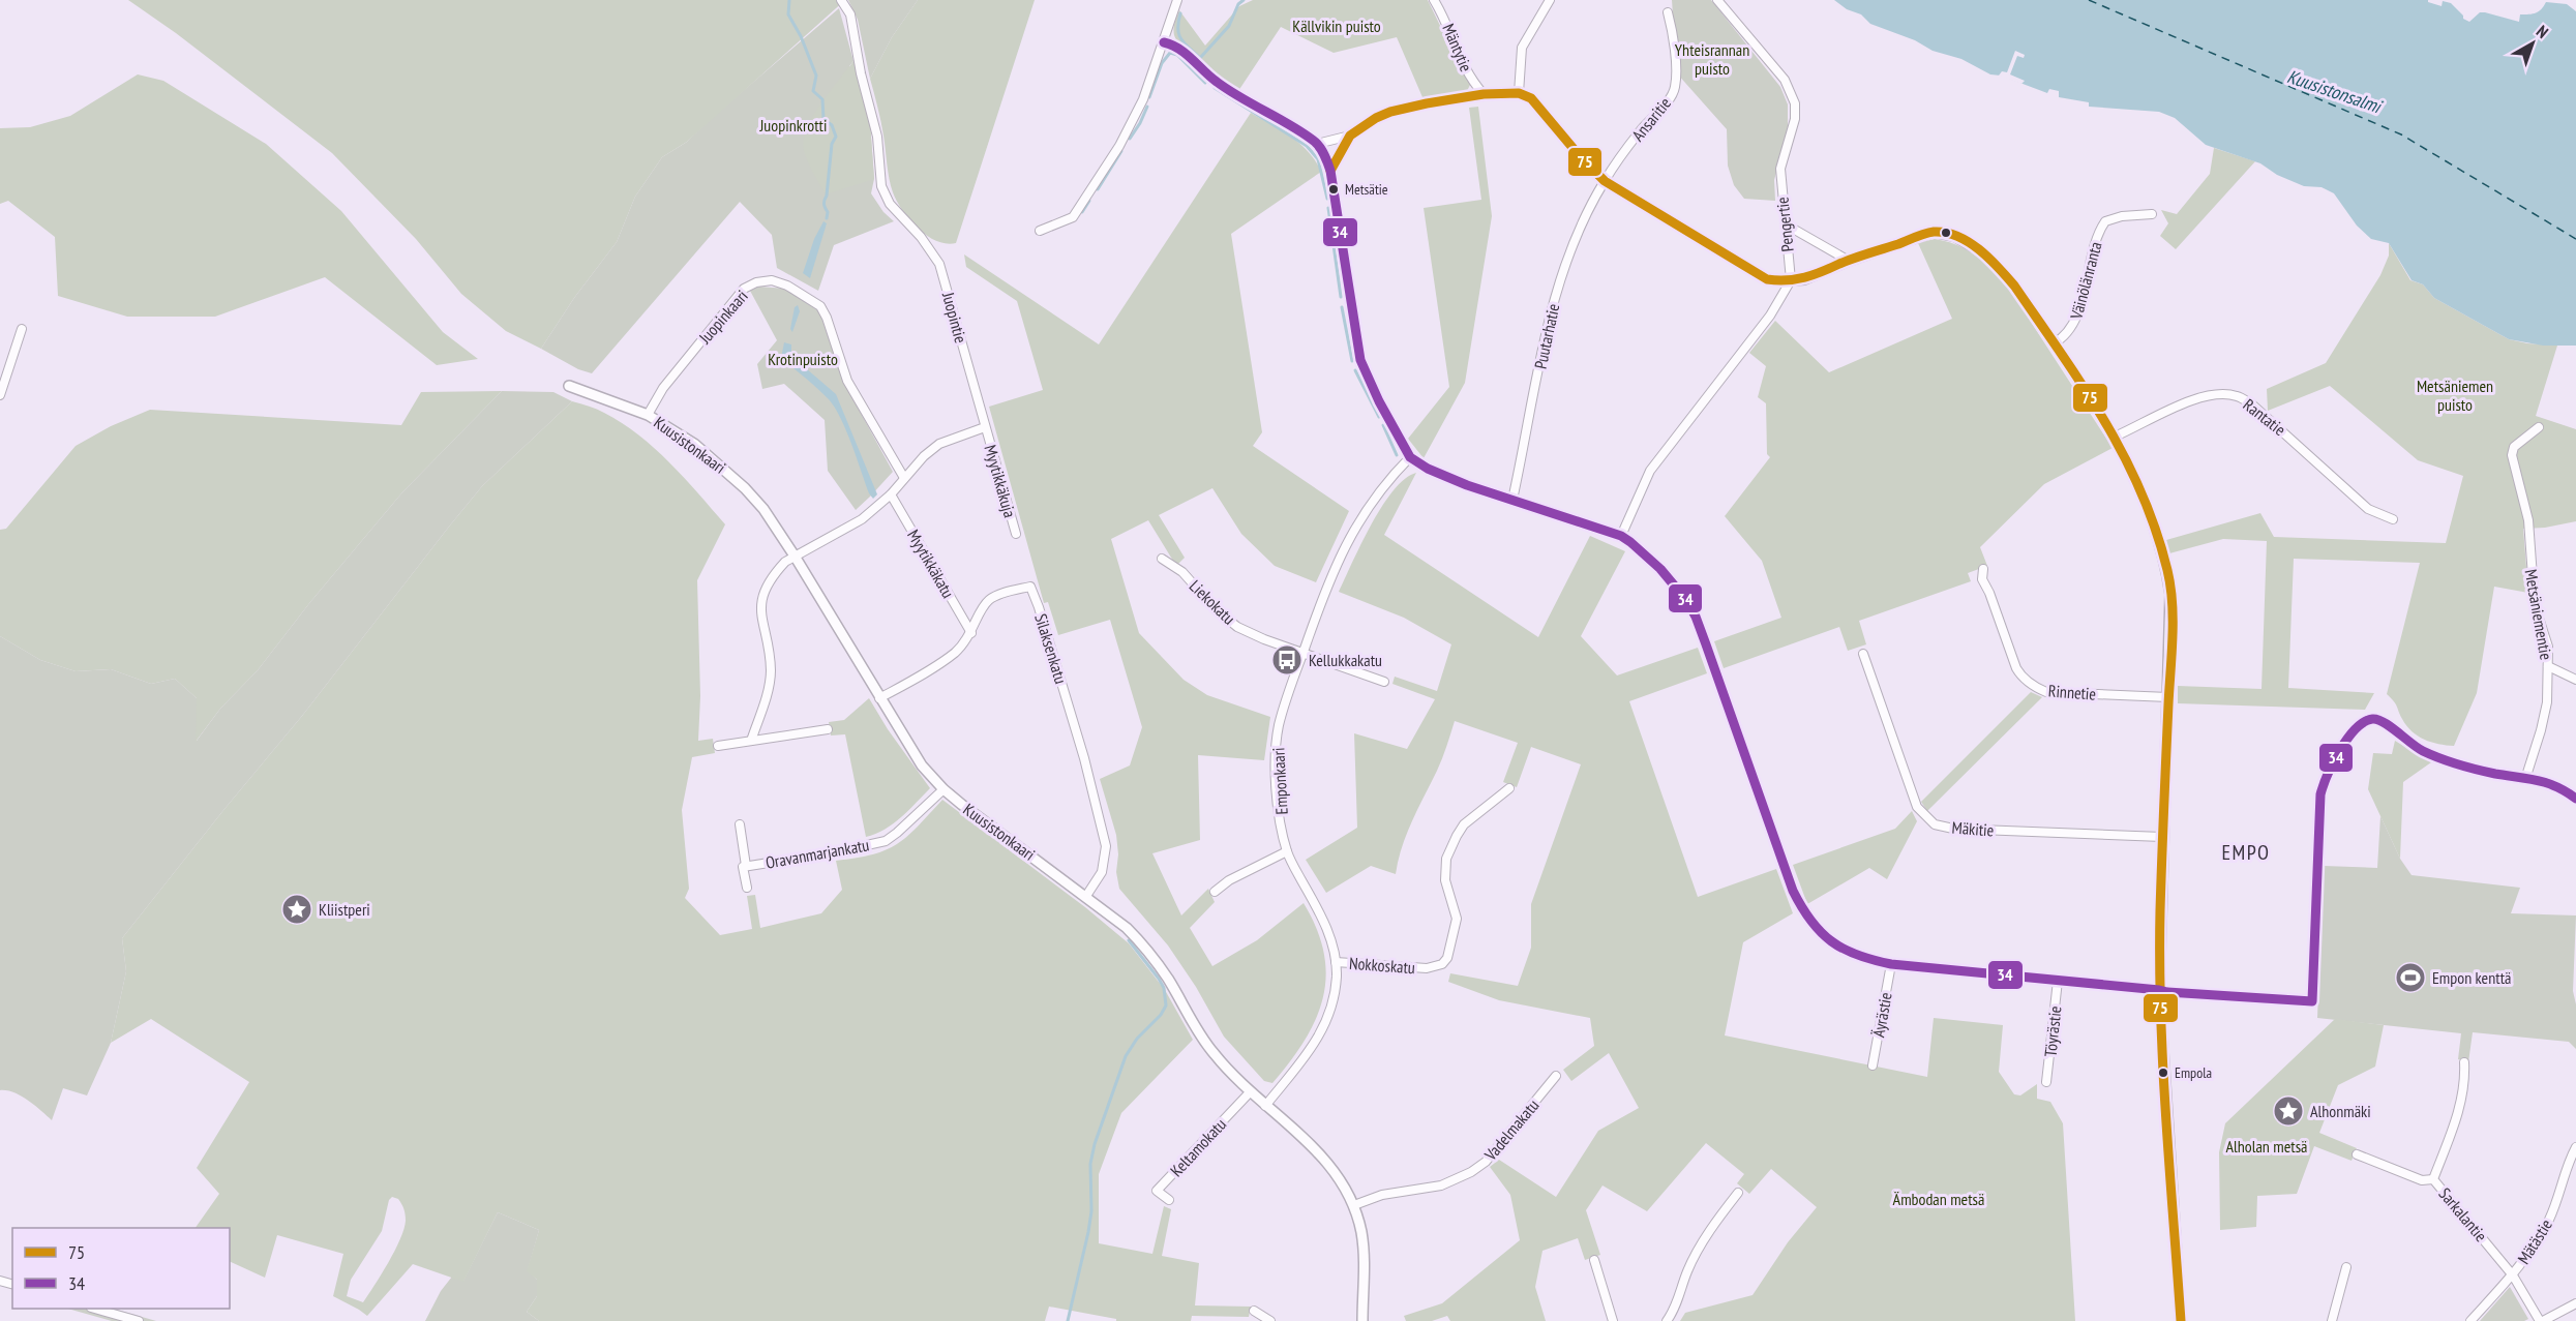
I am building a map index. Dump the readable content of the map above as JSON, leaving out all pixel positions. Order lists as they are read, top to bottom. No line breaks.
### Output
{"streets":{"street":["Mäntytie","Ansaritie","Pengertie","Väinölänranta","Juopinkaari","Juopintie","Puutarhatie","Rantatie","Kuusistonkaari","Myytikkäkuja","Myytikkäkatu","Liekokatu","Metsäniementie","Silaksenkatu","Rinnetie","Emponkaari","Mäkitie","Oravanmarjankatu","Nokkoskatu","Äyrästie","Töyrästie","Vadelmakatu","Keltamokatu","Sarkalantie","Mätästie"]},"crossings":[["Ansaritie","Puutarhatie"],["Juopinkaari","Kuusistonkaari"],["Juopintie","Myytikkäkuja"],["Kuusistonkaari","Silaksenkatu"],["Kuusistonkaari","Emponkaari"],["Kuusistonkaari","Oravanmarjankatu"],["Kuusistonkaari","Vadelmakatu"],["Kuusistonkaari","Keltamokatu"],["Myytikkäkatu","Silaksenkatu"],["Liekokatu","Emponkaari"],["Emponkaari","Nokkoskatu"],["Sarkalantie","Mätästie"]],"districts":["EMPO"],"water":["Kuusistonsalmi"],"parks":["Källvikin puisto","Yhteisrannan puisto","Juopinkrotti","Krotinpuisto","Metsäniemen puisto","Alholan metsä","Ämbodan metsä"],"places":{"other":["Metsätie","Empola"],"bus stop":["Kellukkakatu"],"place":["Kliistperi","Alhonmäki"],"sports":["Empon kenttä"]},"lines":["transit line 34","transit line 75"],"legend":["75","34"],"north":"top right"}
